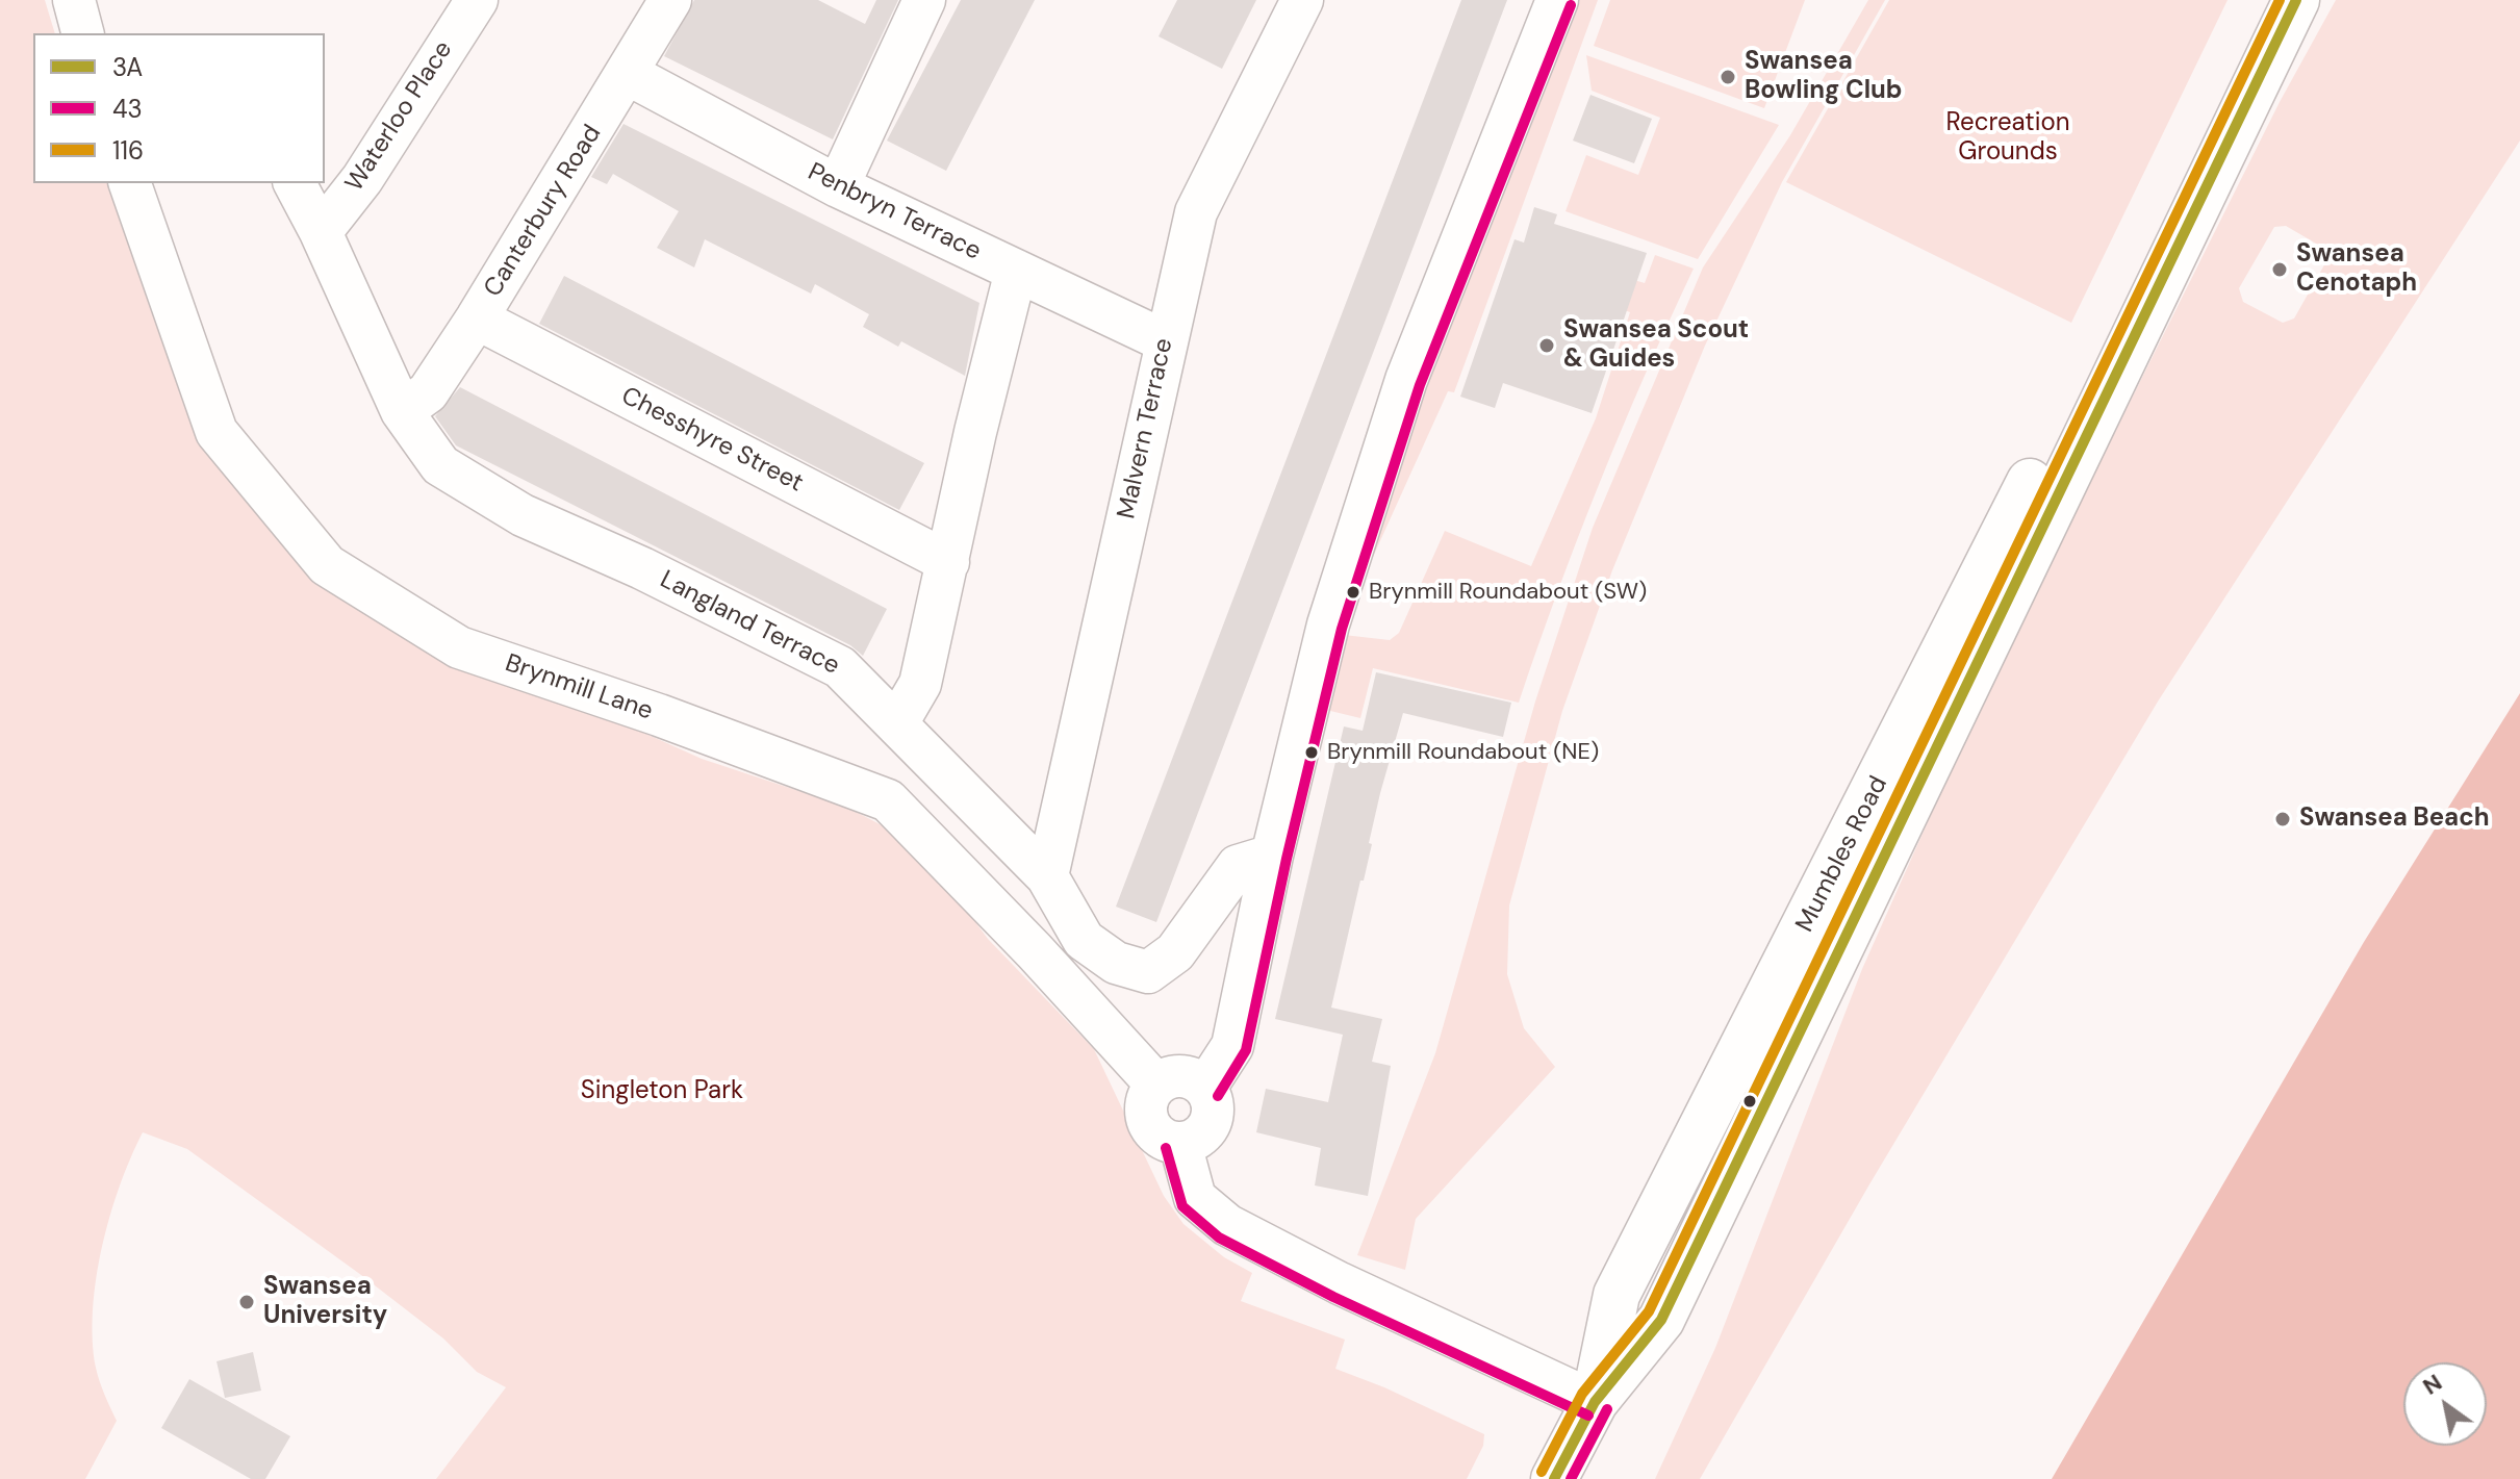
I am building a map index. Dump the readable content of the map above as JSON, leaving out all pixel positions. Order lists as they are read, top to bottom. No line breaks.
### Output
{"streets":{"main road":["Mumbles Road"],"street":["Waterloo Place","Canterbury Road","Penbryn Terrace","Malvern Terrace","Chesshyre Street","Langland Terrace","Brynmill Lane"]},"crossings":[["Waterloo Place","Langland Terrace"],["Canterbury Road","Penbryn Terrace"],["Canterbury Road","Chesshyre Street"],["Canterbury Road","Langland Terrace"],["Penbryn Terrace","Malvern Terrace"],["Malvern Terrace","Langland Terrace"]],"parks":["Recreation Grounds","Singleton Park"],"places":["Swansea Bowling Club","Swansea Cenotaph","Swansea Scout & Guides","Brynmill Roundabout (SW)","Brynmill Roundabout (NE)","Swansea Beach","Swansea University"],"lines":["transit line 3A","transit line 116","transit line 43"],"legend":["3A","43","116"],"north":"top left"}
